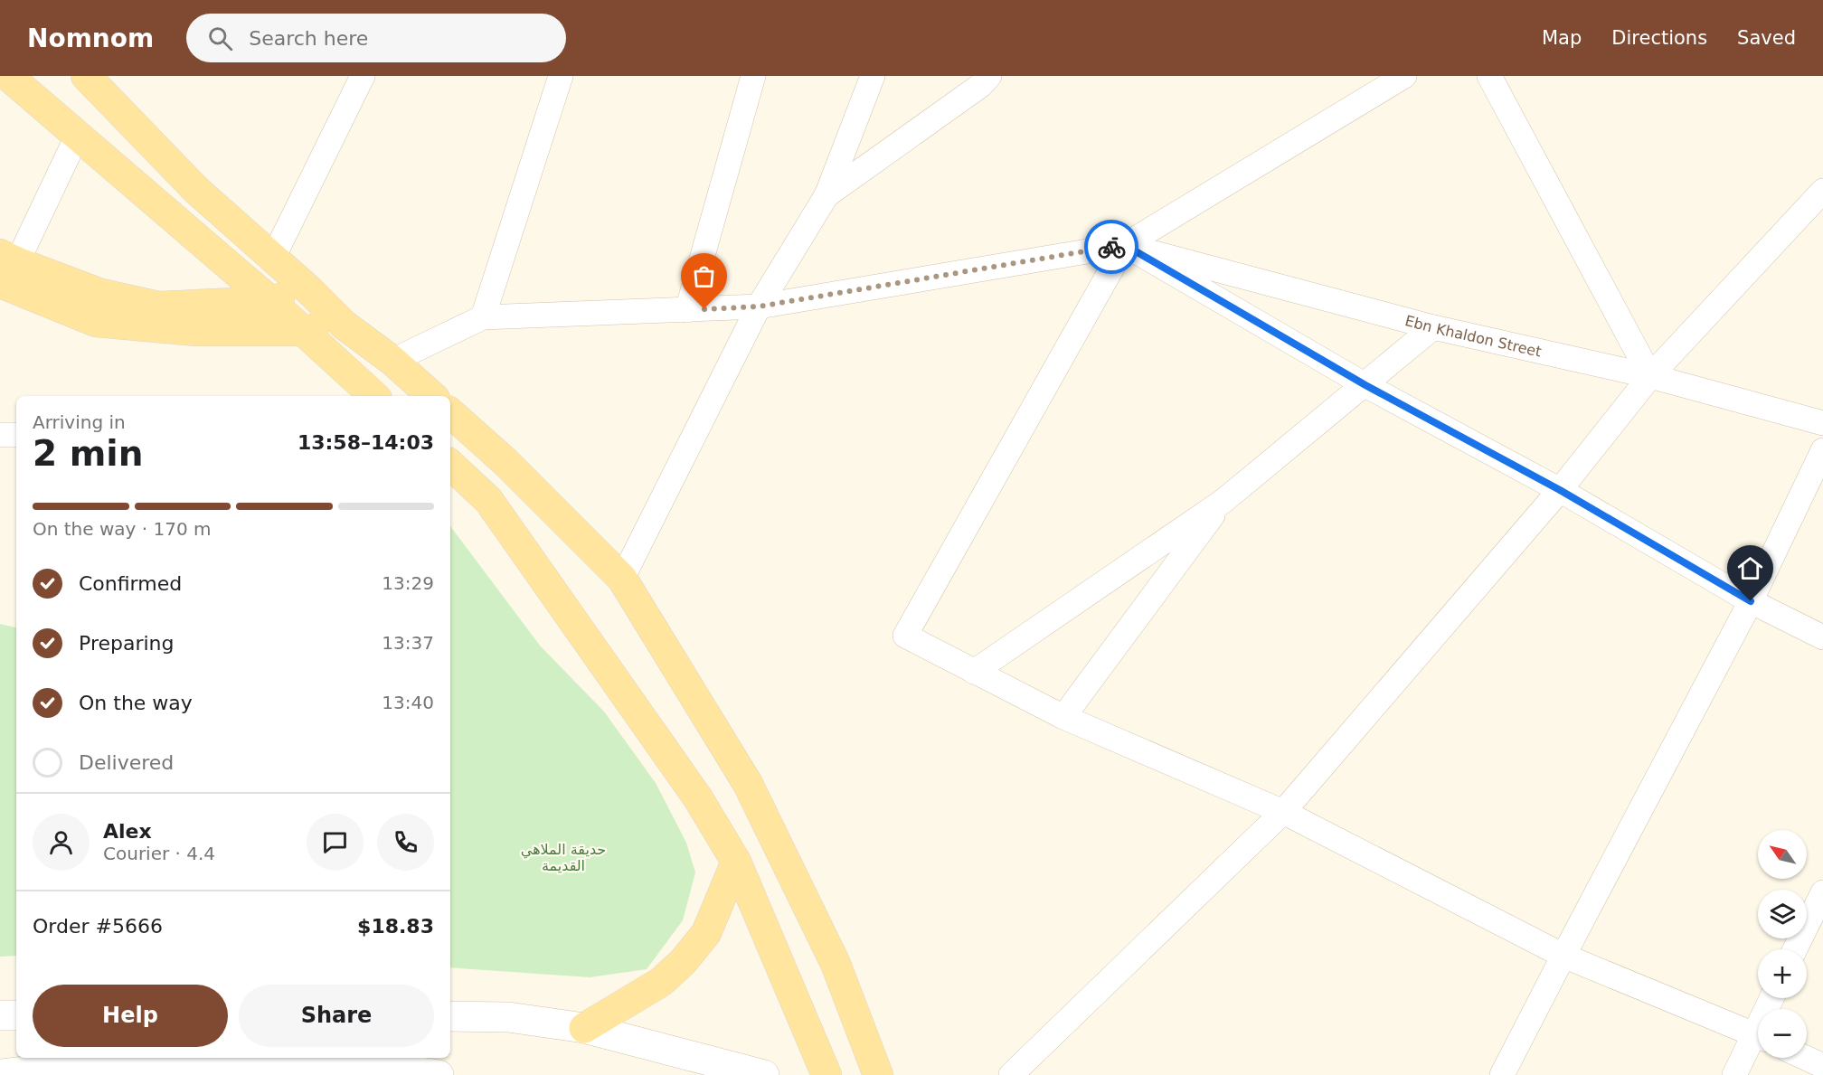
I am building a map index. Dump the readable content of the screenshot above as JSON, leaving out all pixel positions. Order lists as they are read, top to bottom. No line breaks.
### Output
{"streets":{"street":["Ebn Khaldon Street"]},"parks":["حديقة الملاهي القديمة"],"north":"top left","page":{"header":"Nomnom","search":"Search here","nav":["Map","Directions","Saved"],"heading":["2 min","Arriving in","13:58–14:03"],"panel":["Alex","Courier · 4.4","Order #5666","$18.83"],"bar":"On the way · 170 m","list":[["Confirmed","13:29"],["Preparing","13:37"],["On the way","13:40"],"Delivered"],"map_buttons":["+","−"],"buttons":["Help","Share"]}}
